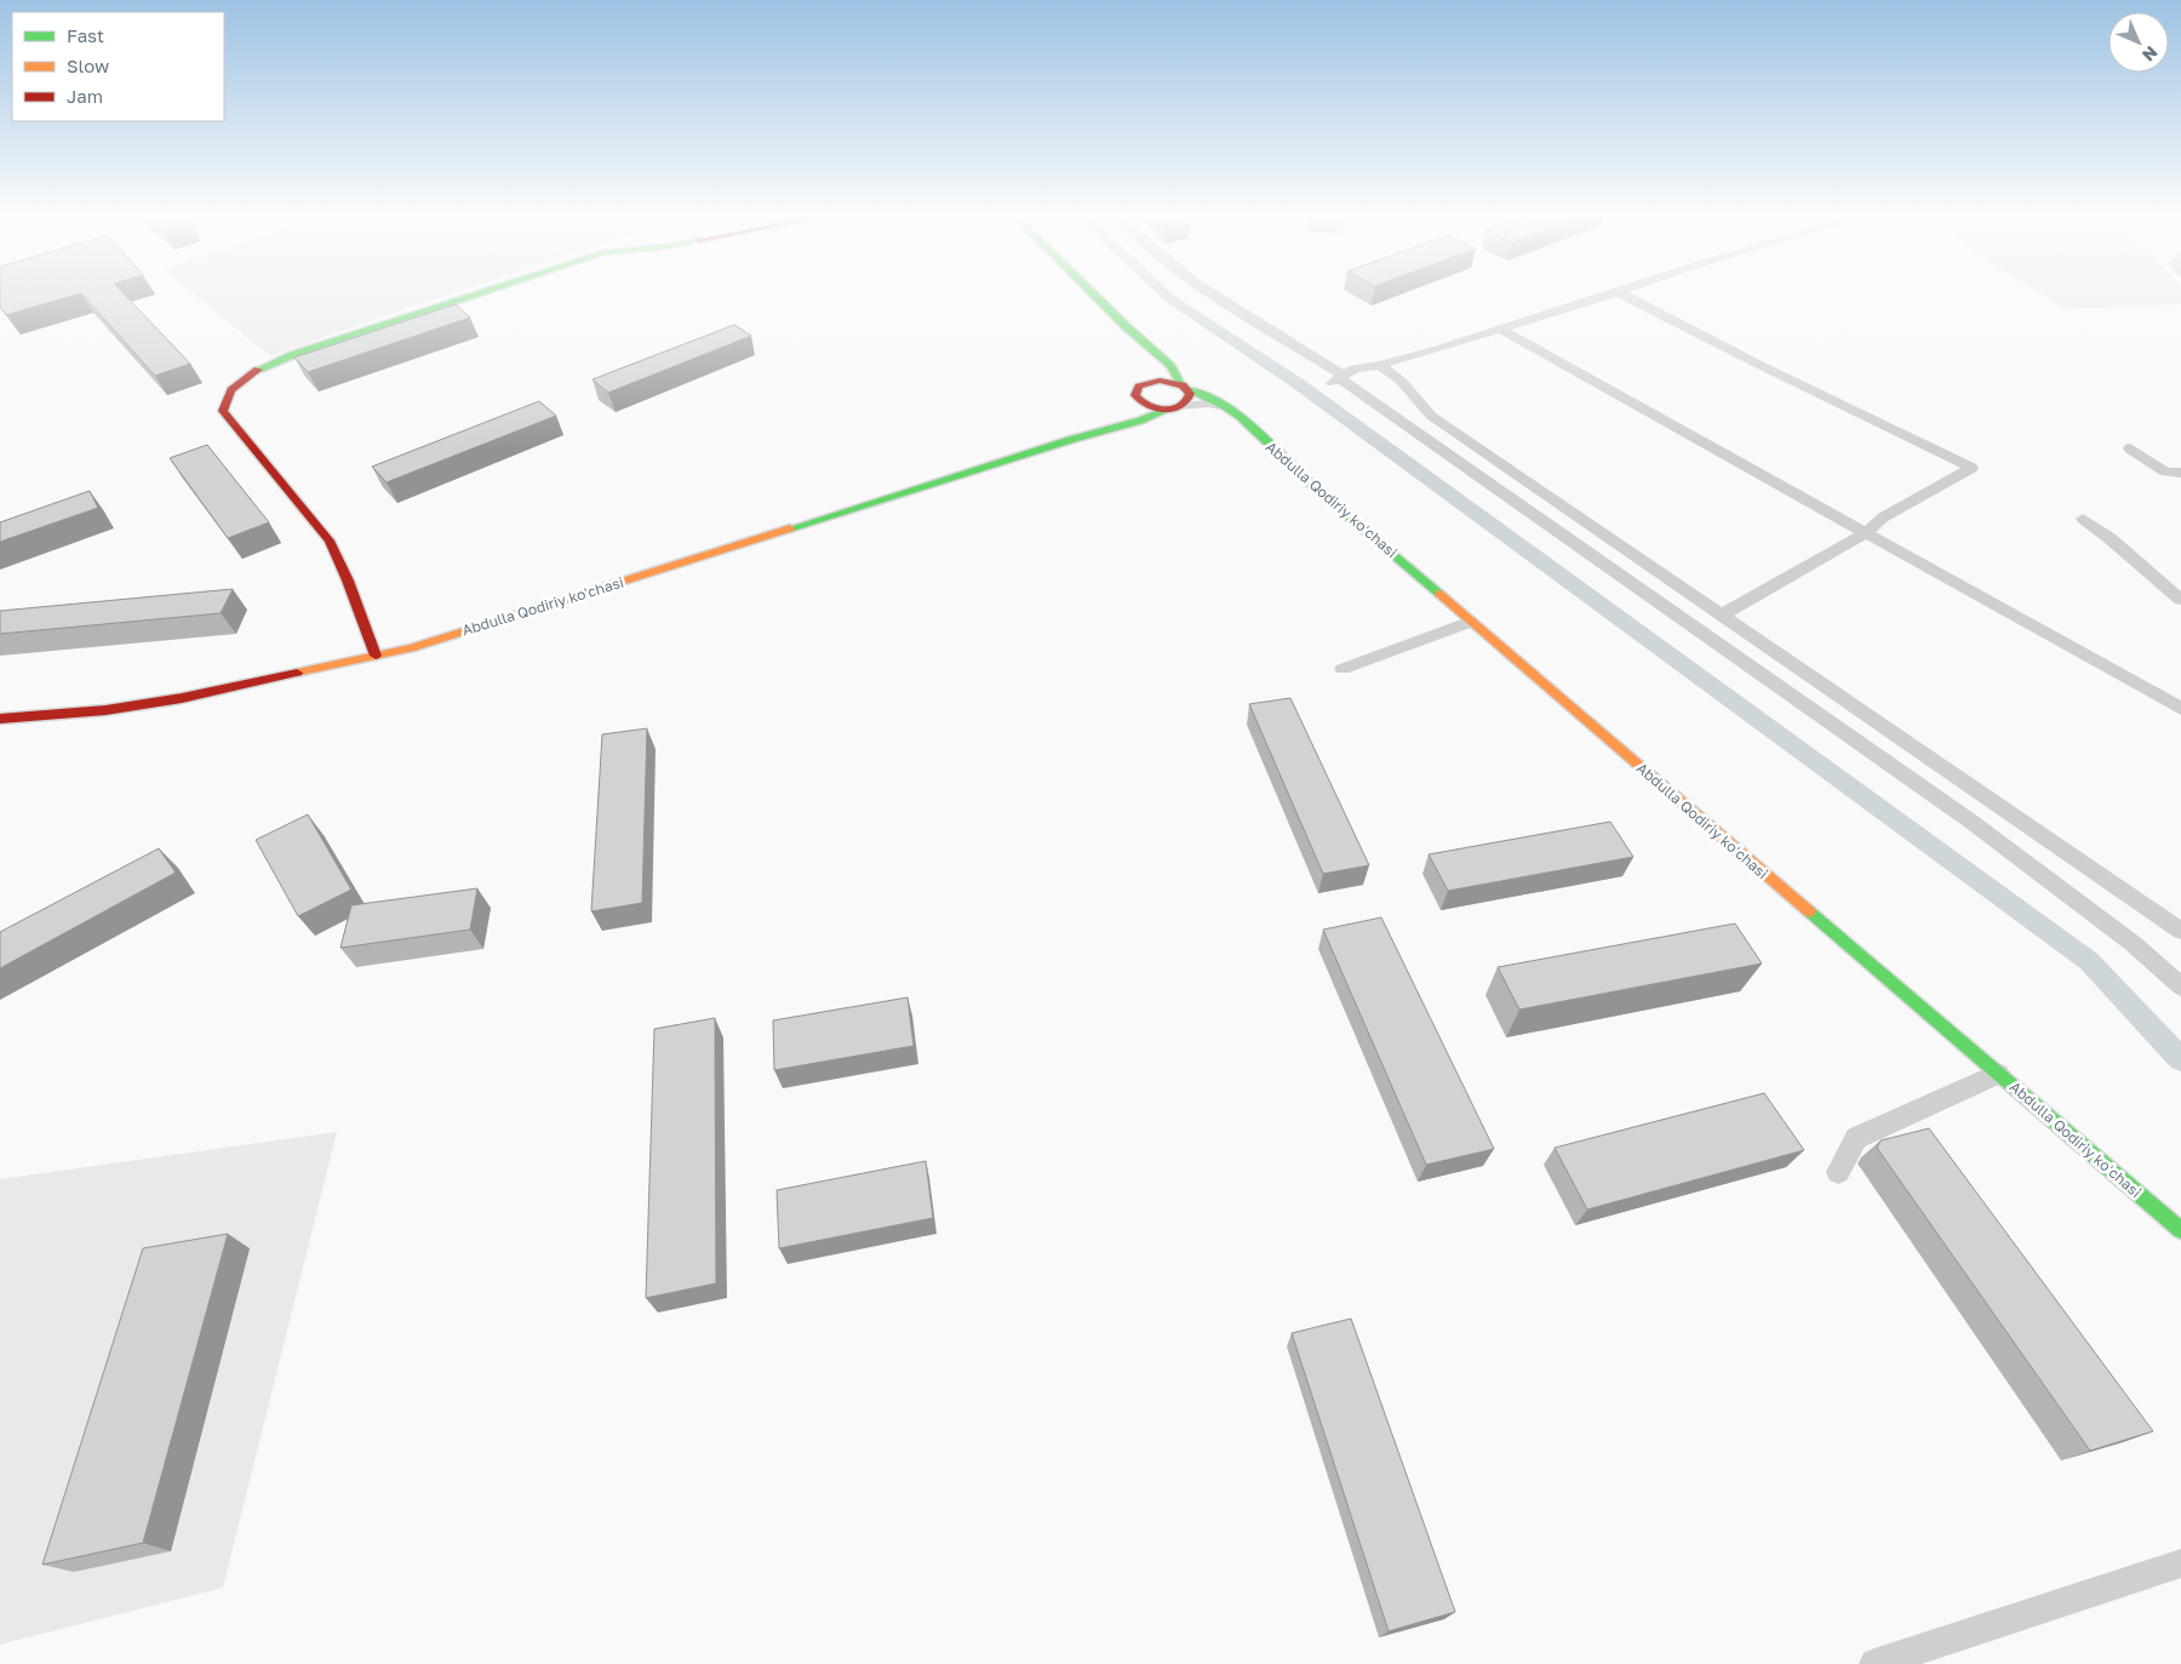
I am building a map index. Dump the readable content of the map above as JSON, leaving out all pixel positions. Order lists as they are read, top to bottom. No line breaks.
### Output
{"streets":{"street":["Abdulla Qodiriy koʻchasi"]},"legend":["Fast","Slow","Jam"],"north":"bottom right"}
